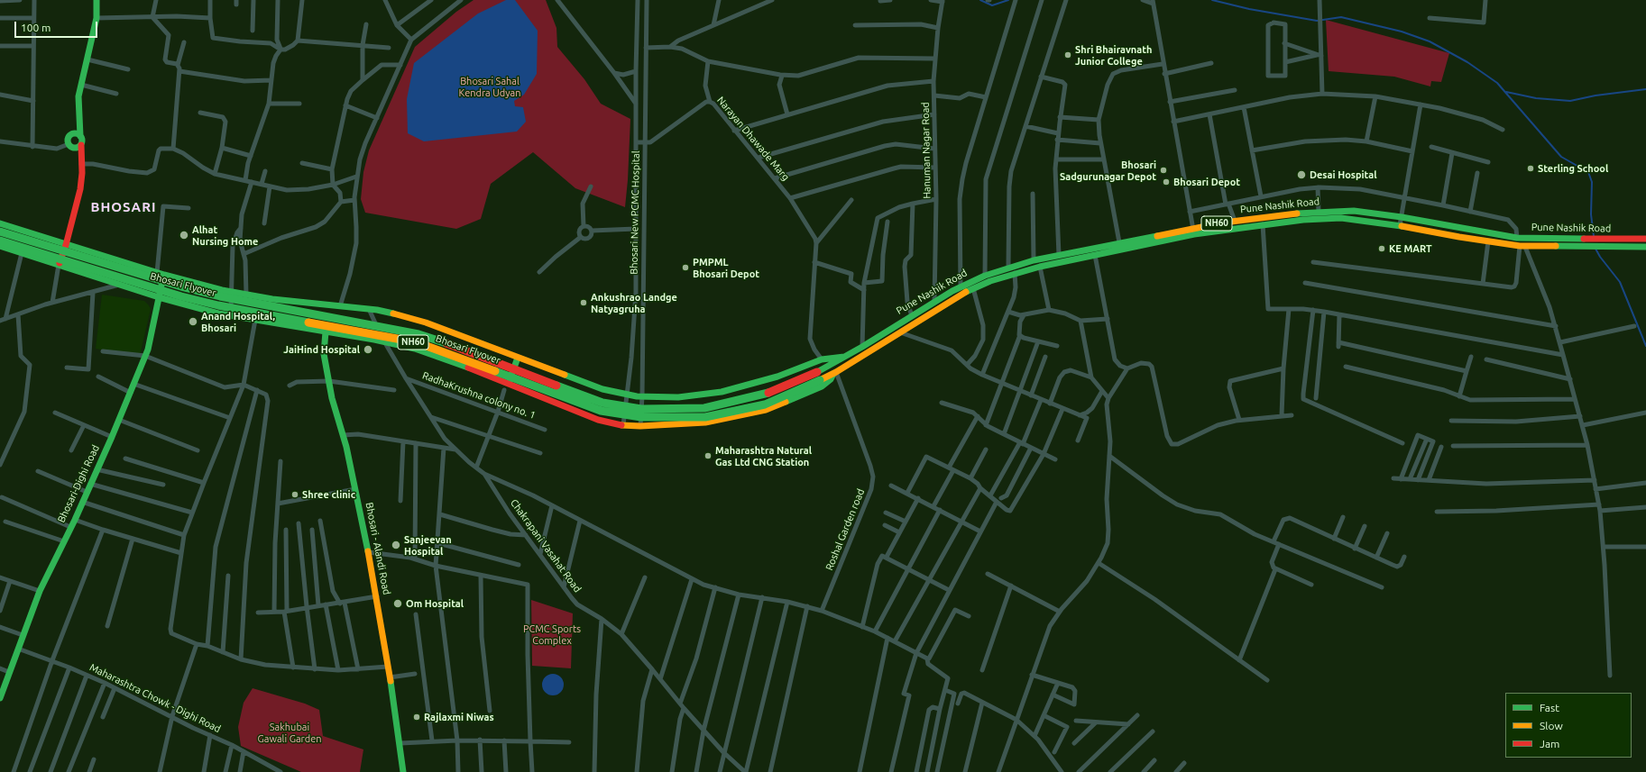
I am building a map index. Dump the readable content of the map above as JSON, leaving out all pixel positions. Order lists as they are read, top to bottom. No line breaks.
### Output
{"streets":{"main road":["Pune Nashik Road","NH60","Bhosari Flyover","Bhosari-Dighi Road","Bhosari - Alandi Road"],"street":["Narayan Dhawade Marg","Hanuman Nagar Road","Bhosari New PCMC Hospital","RadhaKrushna colony no. 1","Roshal Garden road","Chakrapani Vasahat Road","Maharashtra Chowk - Dighi Road"]},"crossings":[["Hanuman Nagar Road","Pune Nashik Road"],["Pune Nashik Road","Bhosari Flyover"],["Pune Nashik Road","Roshal Garden road"],["RadhaKrushna colony no. 1","Chakrapani Vasahat Road"],["Bhosari-Dighi Road","Maharashtra Chowk - Dighi Road"]],"districts":["BHOSARI"],"parks":["Bhosari Sahal Kendra Udyan","PCMC Sports Complex","Sakhubai Gawali Garden"],"places":["Shri Bhairavnath Junior College","Sterling School","Bhosari Sadgurunagar Depot","Desai Hospital","Bhosari Depot","Alhat Nursing Home","KE MART","PMPML Bhosari Depot","Ankushrao Landge Natyagruha","Anand Hospital, Bhosari","JaiHind Hospital","Maharashtra Natural Gas Ltd CNG Station","Shree clinic","Sanjeevan Hospital","Om Hospital","Rajlaxmi Niwas"],"legend":["Fast","Slow","Jam"],"scale_bar":"100 m"}
